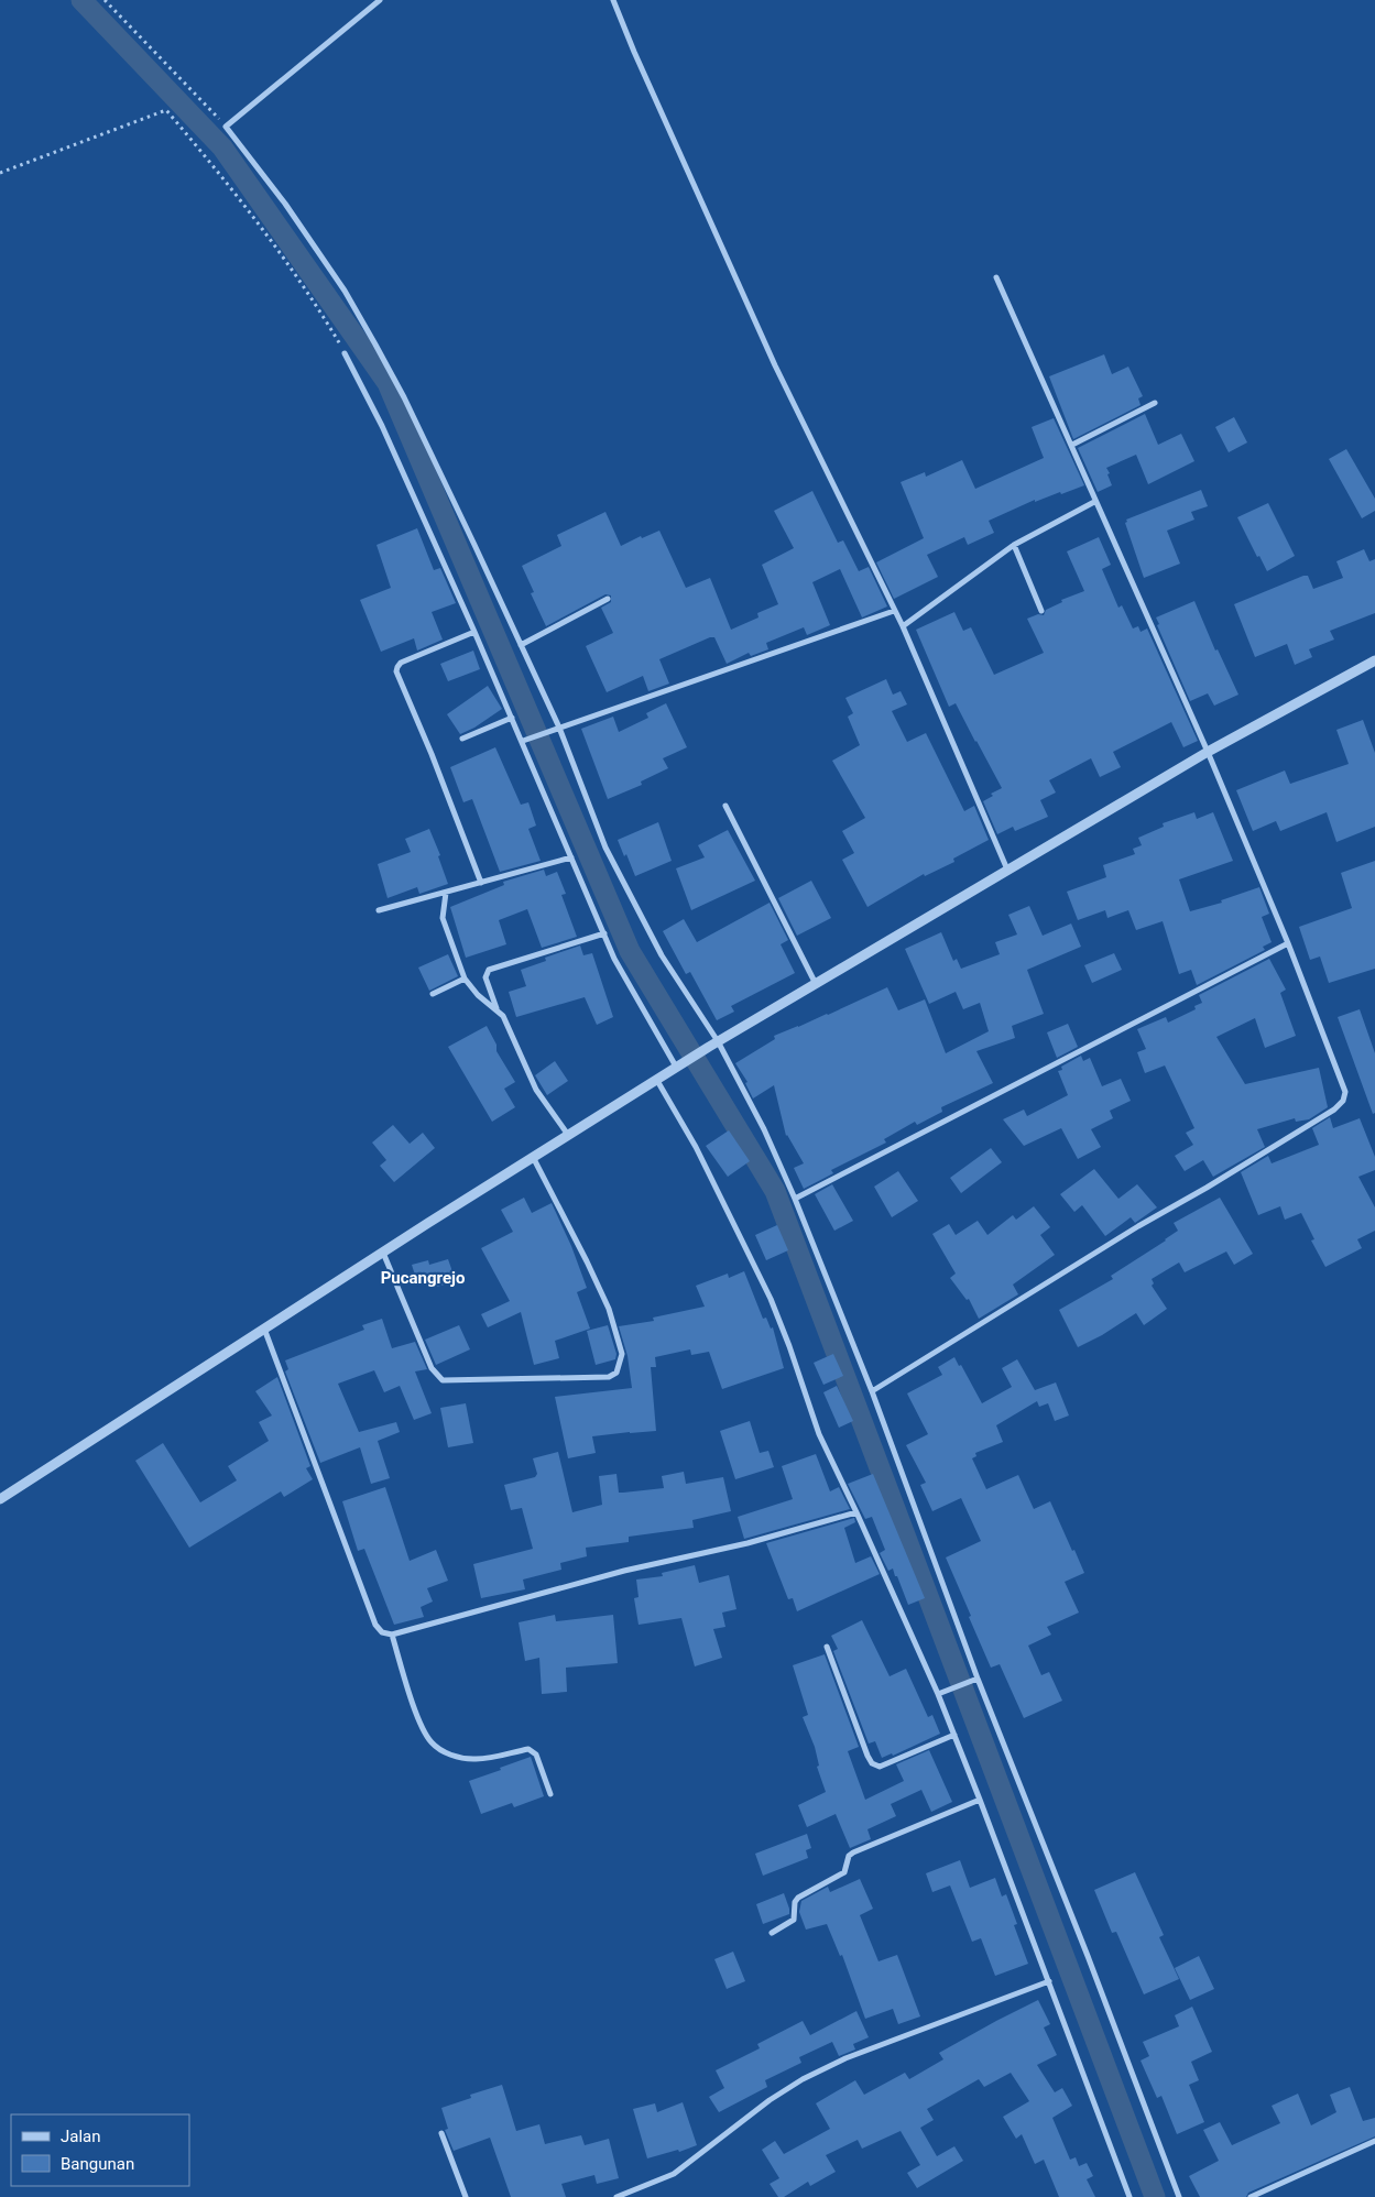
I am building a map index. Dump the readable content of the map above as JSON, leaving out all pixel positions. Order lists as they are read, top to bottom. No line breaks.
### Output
{"districts":["Pucangrejo"],"legend":["Jalan","Bangunan"]}
